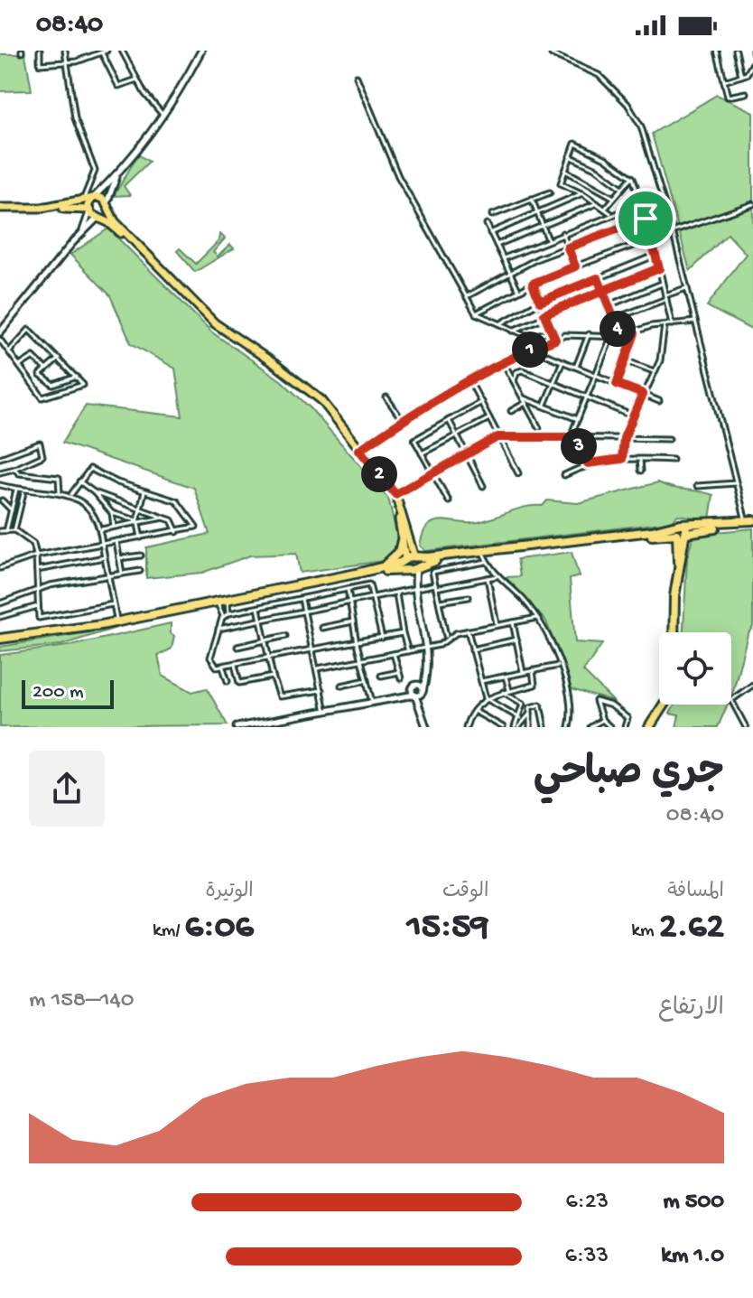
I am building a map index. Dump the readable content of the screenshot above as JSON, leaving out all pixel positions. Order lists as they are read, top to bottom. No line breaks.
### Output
{"scale_bar":"200 m","page":{"status":"08:40","pins":["4","1","3","2"],"scale":"200 m","heading":["جري صباحي","08:40"],"stats":[["المسافة","2.62 km"],["الوقت","15:59"],["الوتيرة","6:06 /km"]],"chart":["الارتفاع","140–158 m"],"list":[{"name":"500 m","note":"6:23"},{"name":"1.0 km","note":"6:33"}]}}
